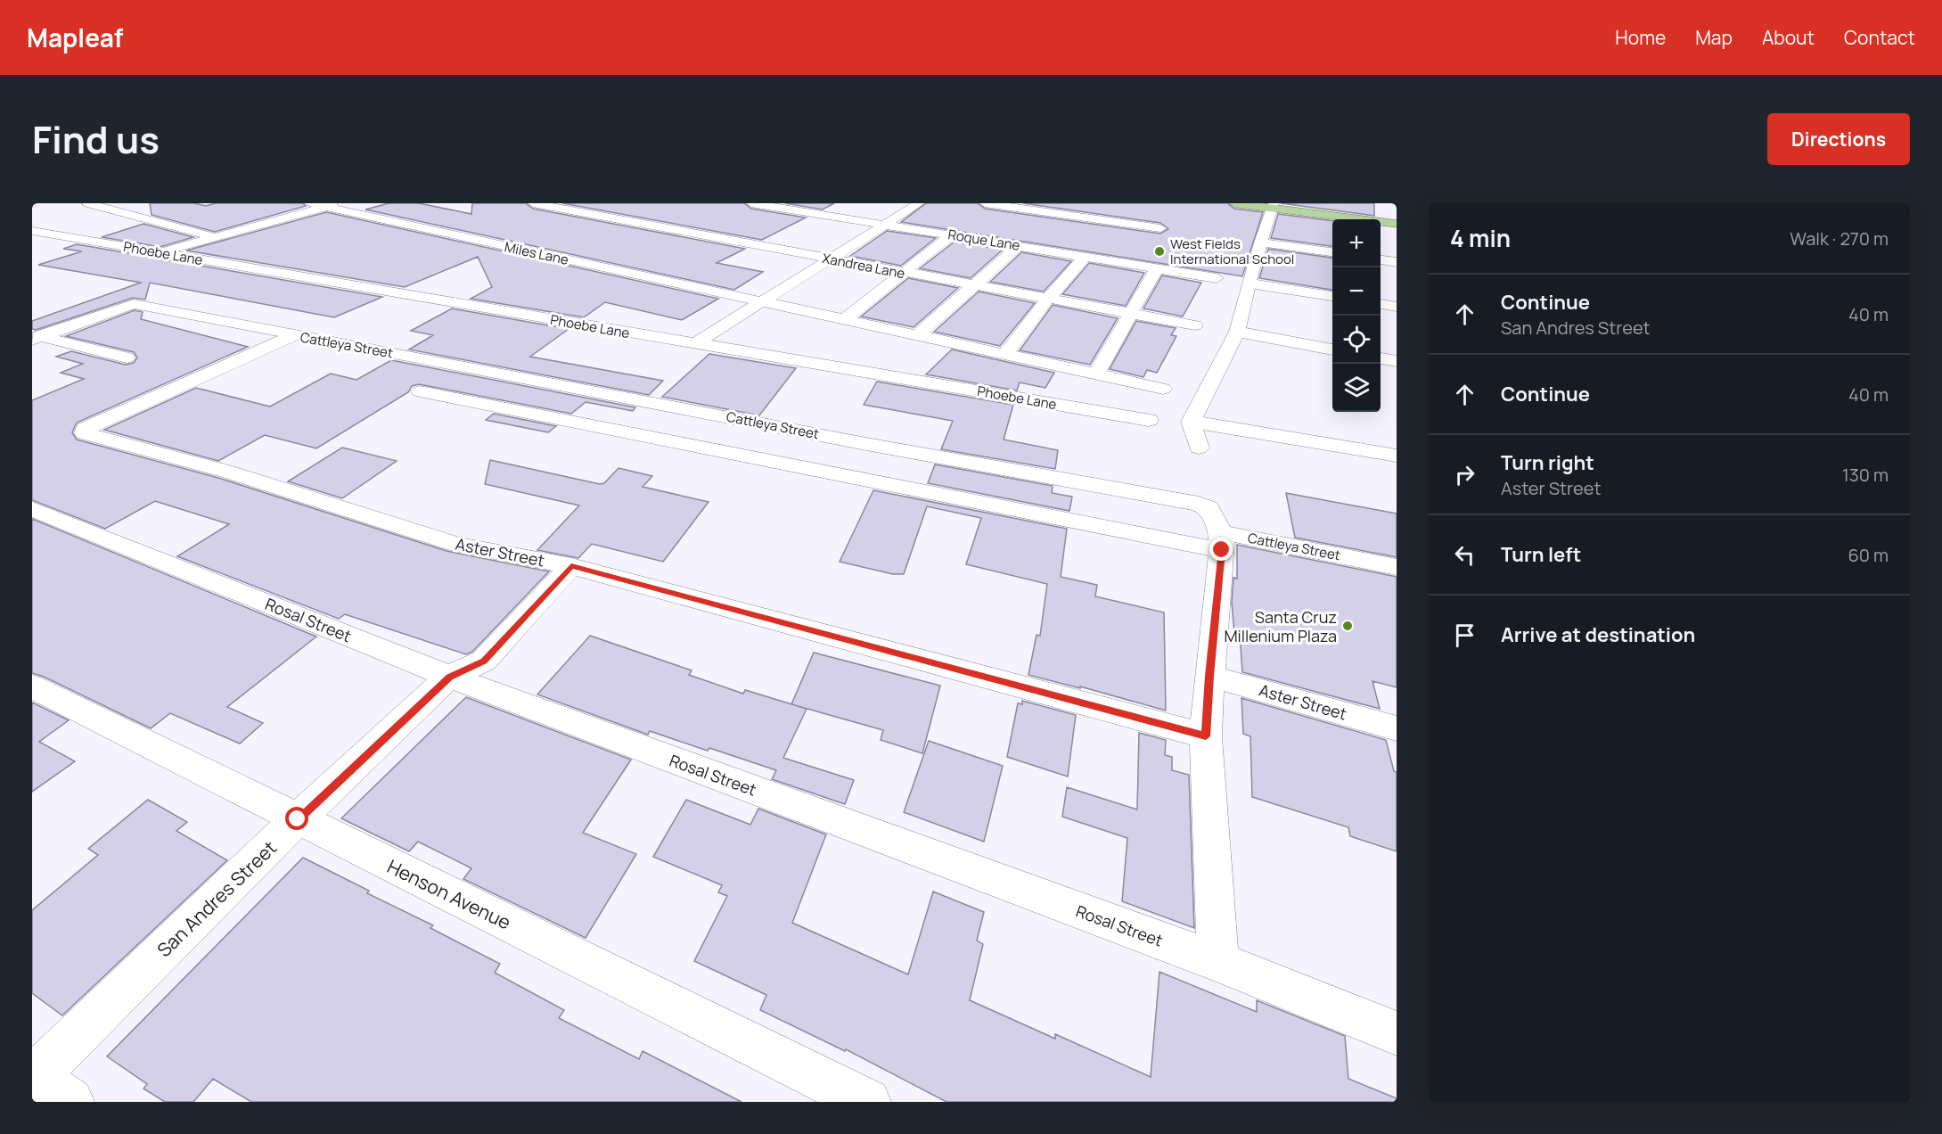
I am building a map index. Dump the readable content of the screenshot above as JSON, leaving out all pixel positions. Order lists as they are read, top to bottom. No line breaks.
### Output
{"streets":{"street":["Roque Lane","Phoebe Lane","Miles Lane","Xandrea Lane","Cattleya Street","Aster Street","Rosal Street","Henson Avenue","San Andres Street"]},"crossings":[["Cattleya Street","Aster Street"],["Aster Street","San Andres Street"],["Rosal Street","San Andres Street"],["Henson Avenue","San Andres Street"]],"places":["West Fields International School","Santa Cruz Millenium Plaza"],"page":{"header":"Mapleaf","nav":["Home","Map","About","Contact"],"title":"Find us","buttons":"Directions","heading":["4 min","Walk · 270 m"],"map_buttons":["+","−"],"list":[["Continue","San Andres Street","40 m"],["Continue","40 m"],["Turn right","Aster Street","130 m"],["Turn left","60 m"],"Arrive at destination"]}}
